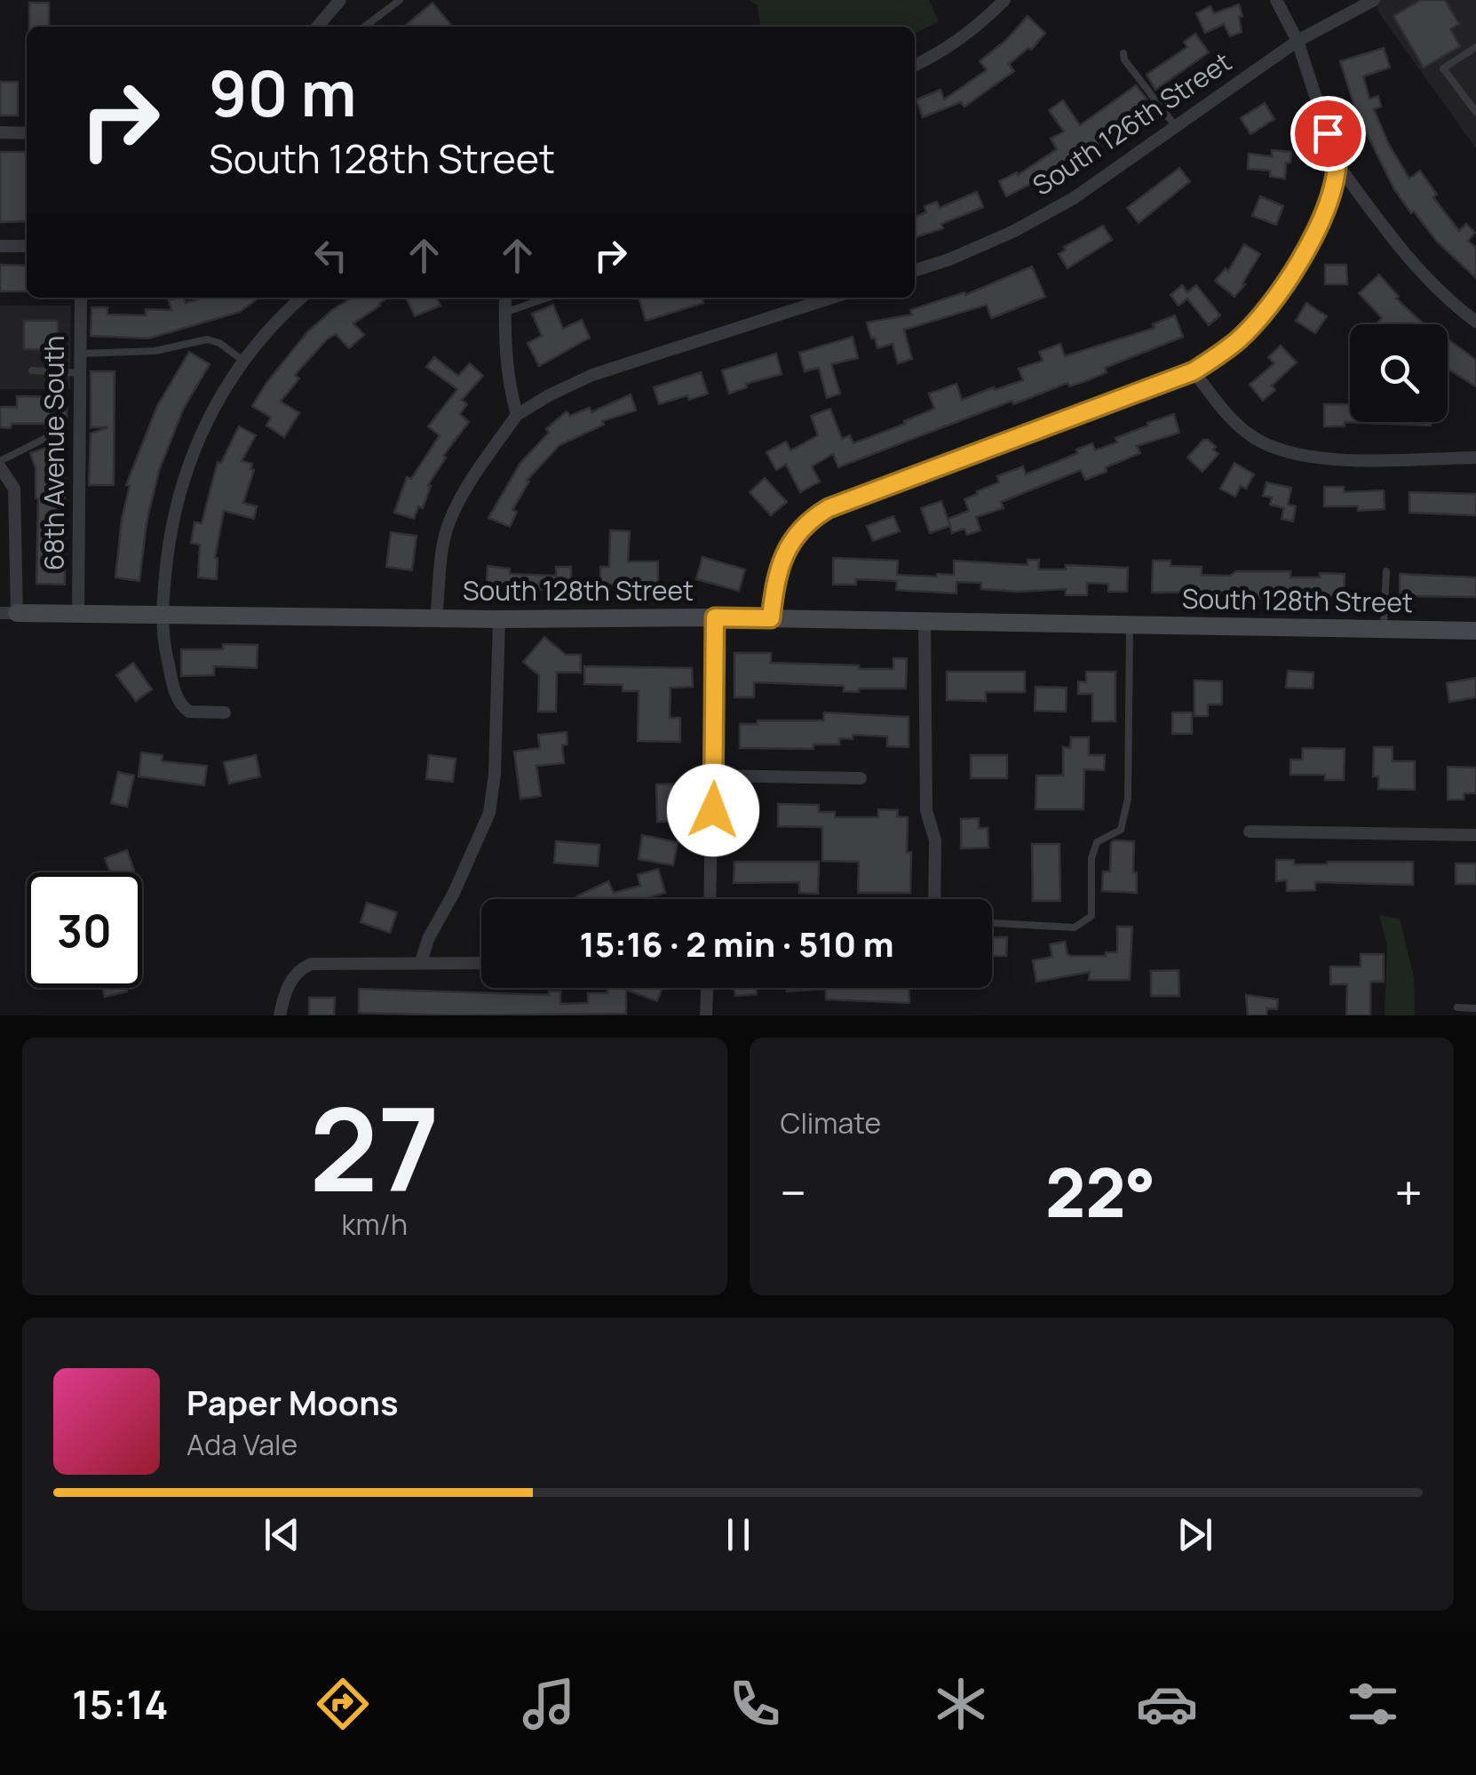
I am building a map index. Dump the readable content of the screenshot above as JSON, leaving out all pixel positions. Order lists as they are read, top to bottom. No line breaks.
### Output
{"streets":{"street":["South 126th Street","68th Avenue South","South 128th Street"]},"crossings":[["68th Avenue South","South 128th Street"]],"page":{"turn":["90 m","South 128th Street"],"limit":"30","trip":"15:16 · 2 min · 510 m","tile":[["27","km/h"],"Climate"],"heat":["−","22°","+"],"song":["Paper Moons","Ada Vale"],"tabs":"15:14"}}
